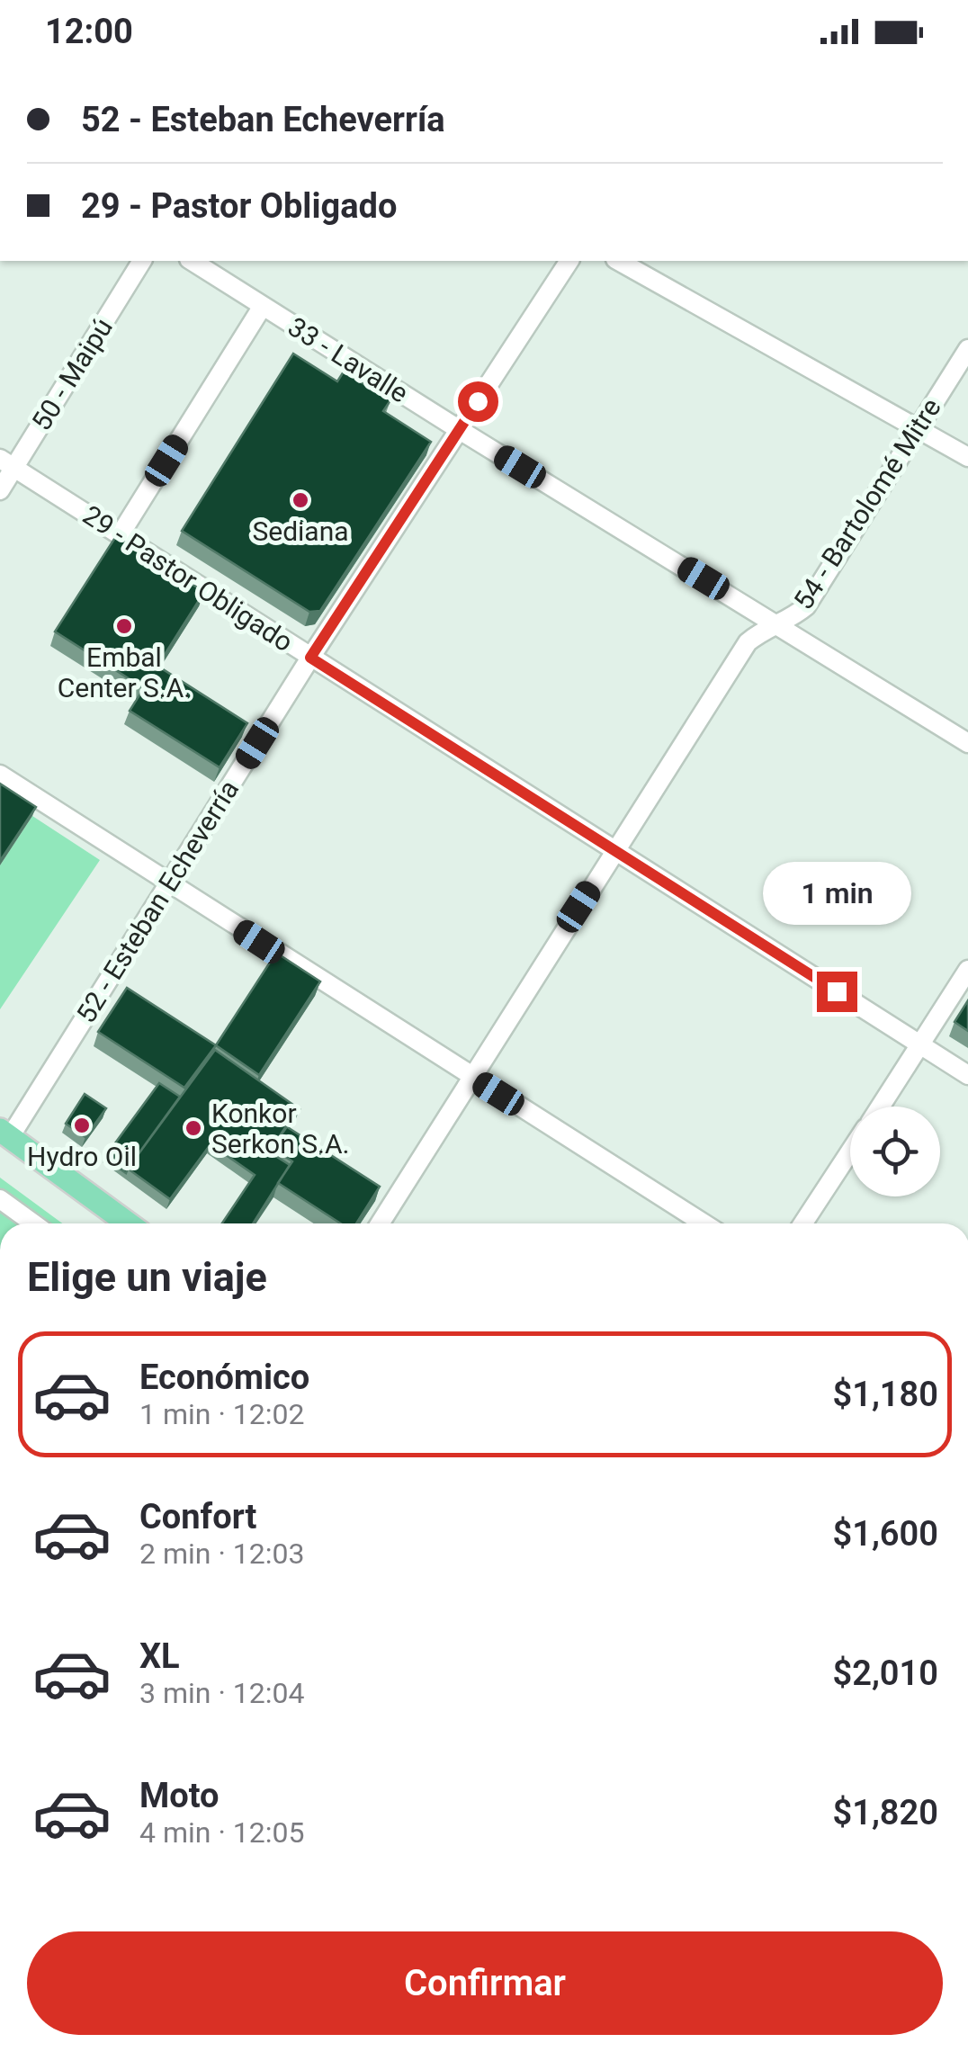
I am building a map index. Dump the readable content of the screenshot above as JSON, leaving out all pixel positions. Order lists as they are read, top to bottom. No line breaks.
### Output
{"streets":{"street":["33 - Lavalle","50 - Maipú","54 - Bartolomé Mitre","29 - Pastor Obligado","52 - Esteban Echeverría"]},"crossings":[["33 - Lavalle","54 - Bartolomé Mitre"],["33 - Lavalle","52 - Esteban Echeverría"],["50 - Maipú","29 - Pastor Obligado"],["54 - Bartolomé Mitre","29 - Pastor Obligado"],["29 - Pastor Obligado","52 - Esteban Echeverría"]],"places":["Sediana","Embal Center S.A.","Hydro Oil","Konkor Serkon S.A."],"page":{"status":"12:00","banner":["52 - Esteban Echeverría","29 - Pastor Obligado"],"bubble":"1 min","heading":"Elige un viaje","list":[{"name":"Económico","note":"1 min · 12:02","value":"$1,180"},{"name":"Confort","note":"2 min · 12:03","value":"$1,600"},{"name":"XL","note":"3 min · 12:04","value":"$2,010"},{"name":"Moto","note":"4 min · 12:05","value":"$1,820"}],"buttons":"Confirmar"}}
